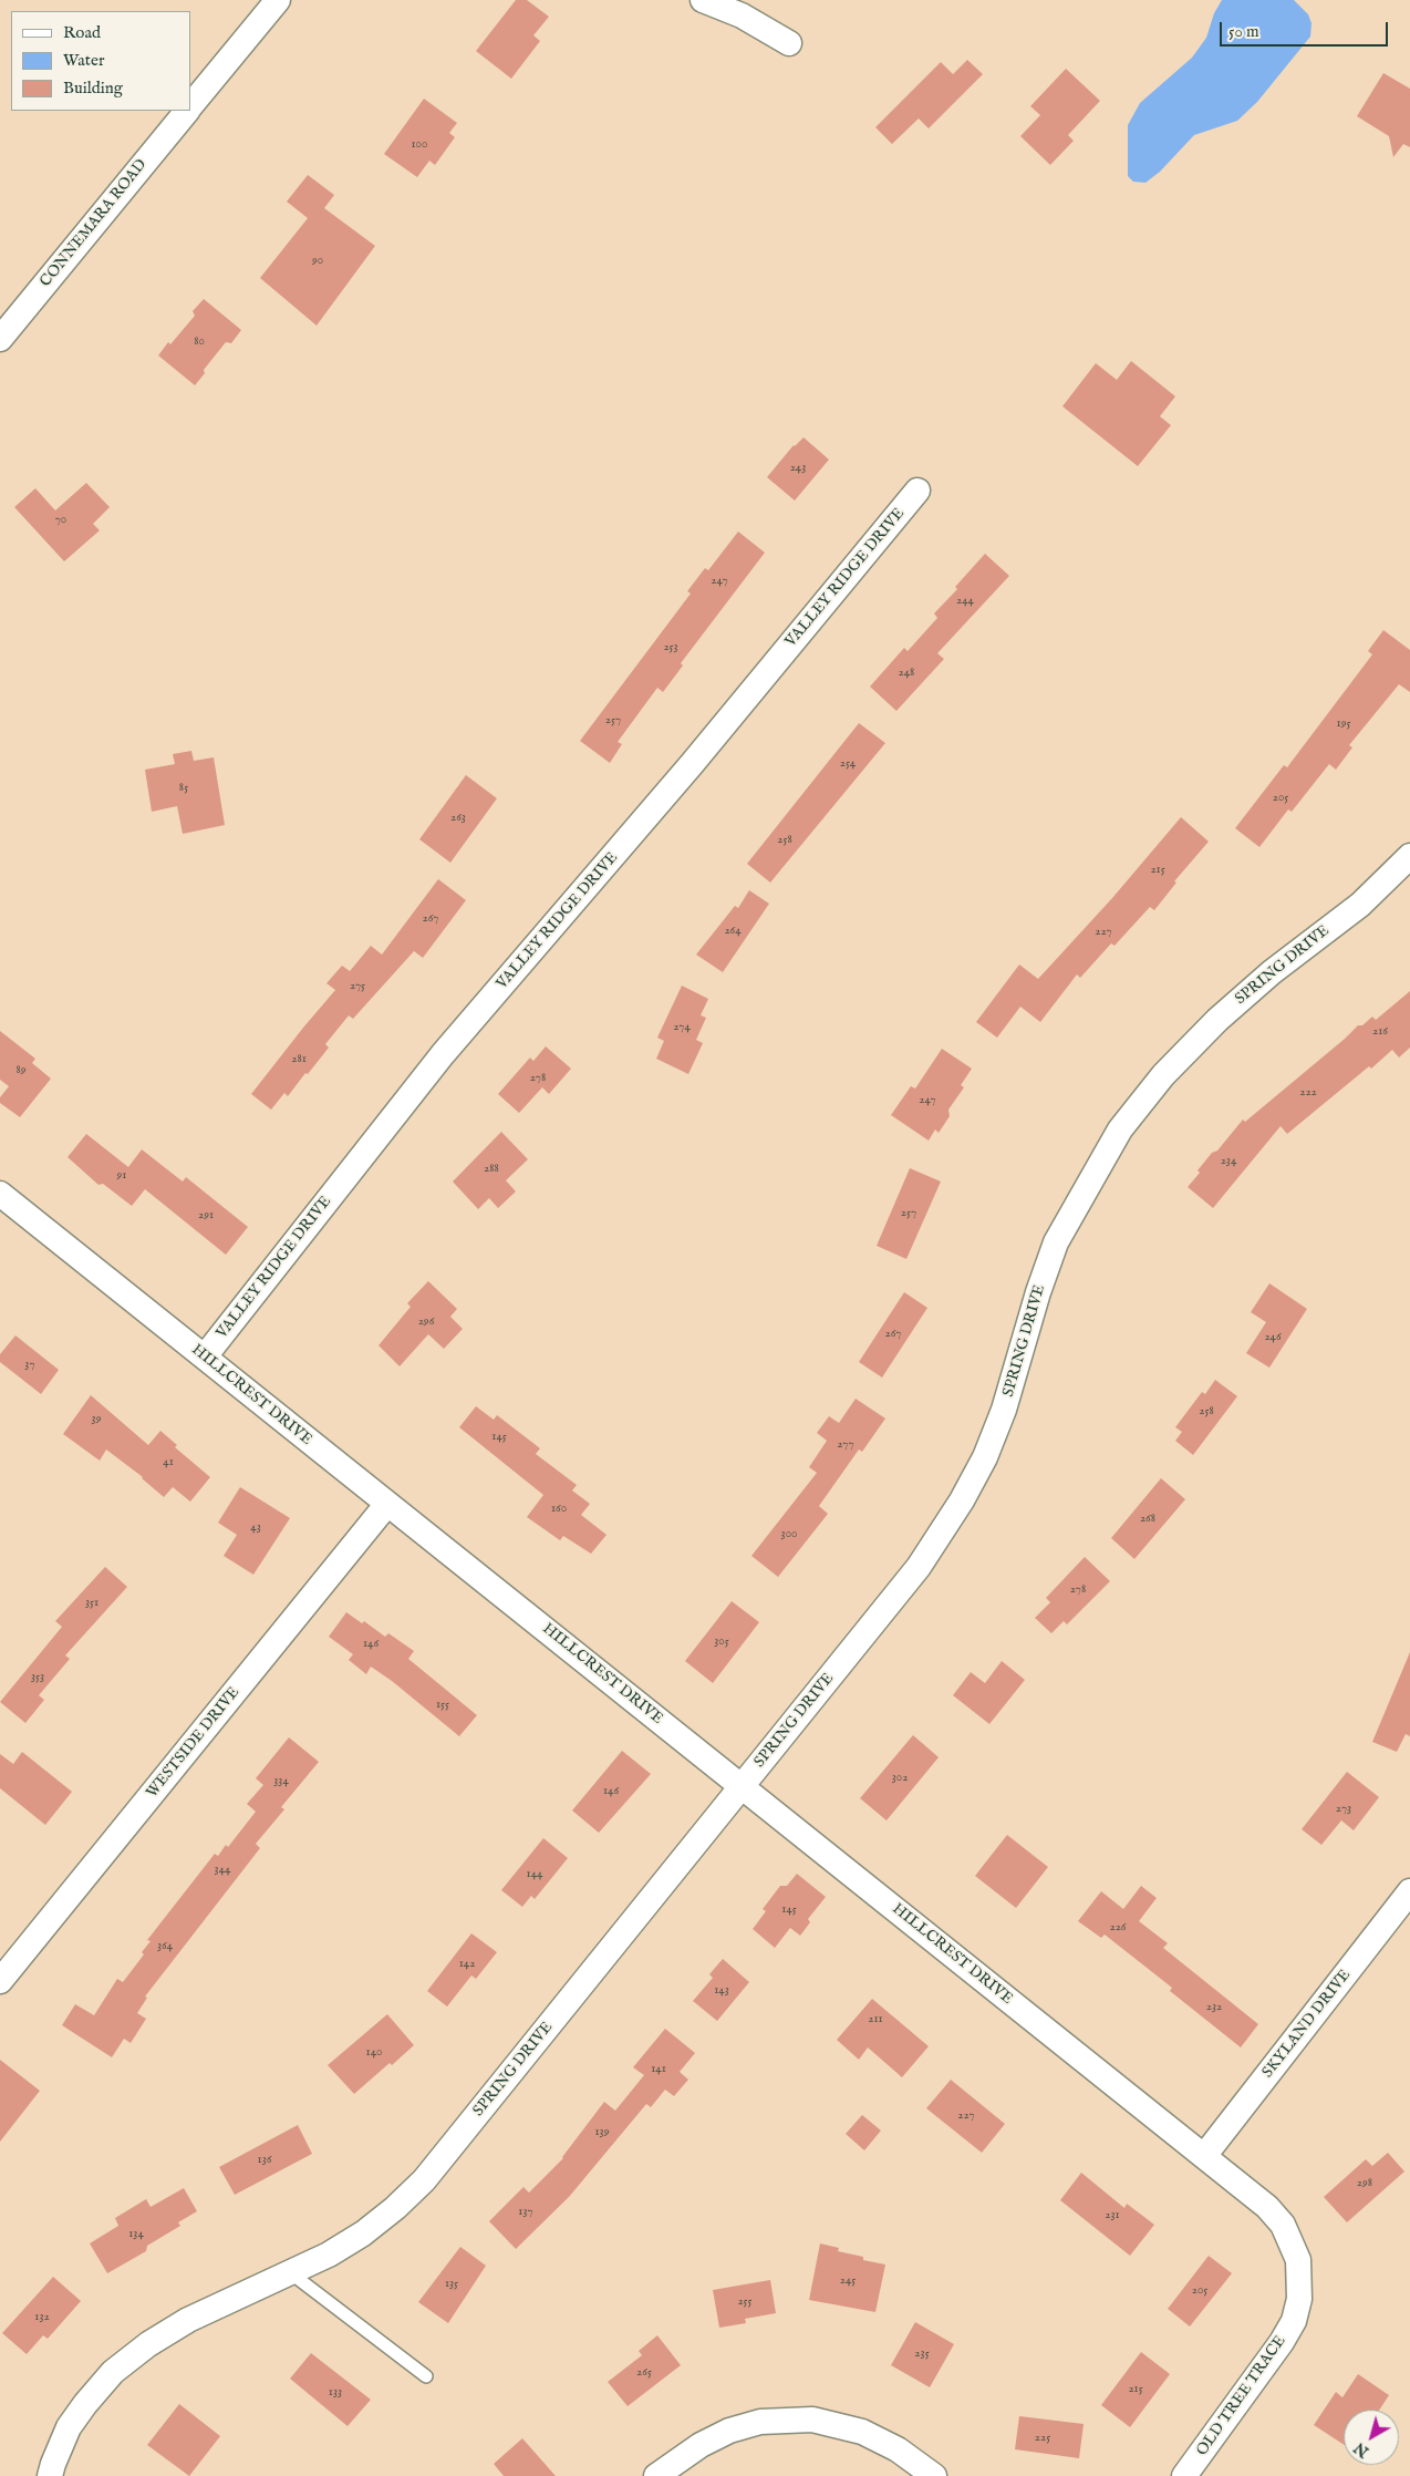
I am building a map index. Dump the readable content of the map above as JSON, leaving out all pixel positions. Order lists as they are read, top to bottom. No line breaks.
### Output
{"streets":{"street":["CONNEMARA ROAD","VALLEY RIDGE DRIVE","SPRING DRIVE","HILLCREST DRIVE","WESTSIDE DRIVE","SKYLAND DRIVE","OLD TREE TRACE"]},"crossings":[["VALLEY RIDGE DRIVE","HILLCREST DRIVE"],["SPRING DRIVE","HILLCREST DRIVE"],["HILLCREST DRIVE","WESTSIDE DRIVE"],["HILLCREST DRIVE","SKYLAND DRIVE"],["HILLCREST DRIVE","OLD TREE TRACE"],["SKYLAND DRIVE","OLD TREE TRACE"]],"house_numbers":["100","90","80","243","70","247","244","253","248","257","195","254","85","205","263","258","215","267","264","227","275","274","216","281","89","278","222","247","234","288","91","257","291","296","267","246","37","258","39","145","277","41","160","268","43","300","278","351","305","146","353","155","302","334","146","273","344","144","145","226","364","142","143","232","211","140","141","227","139","136","298","137","231","134","245","135","205","255","132","235","265","215","133","225"],"legend":["Road","Water","Building"],"scale_bar":"50 m","north":"bottom left"}
